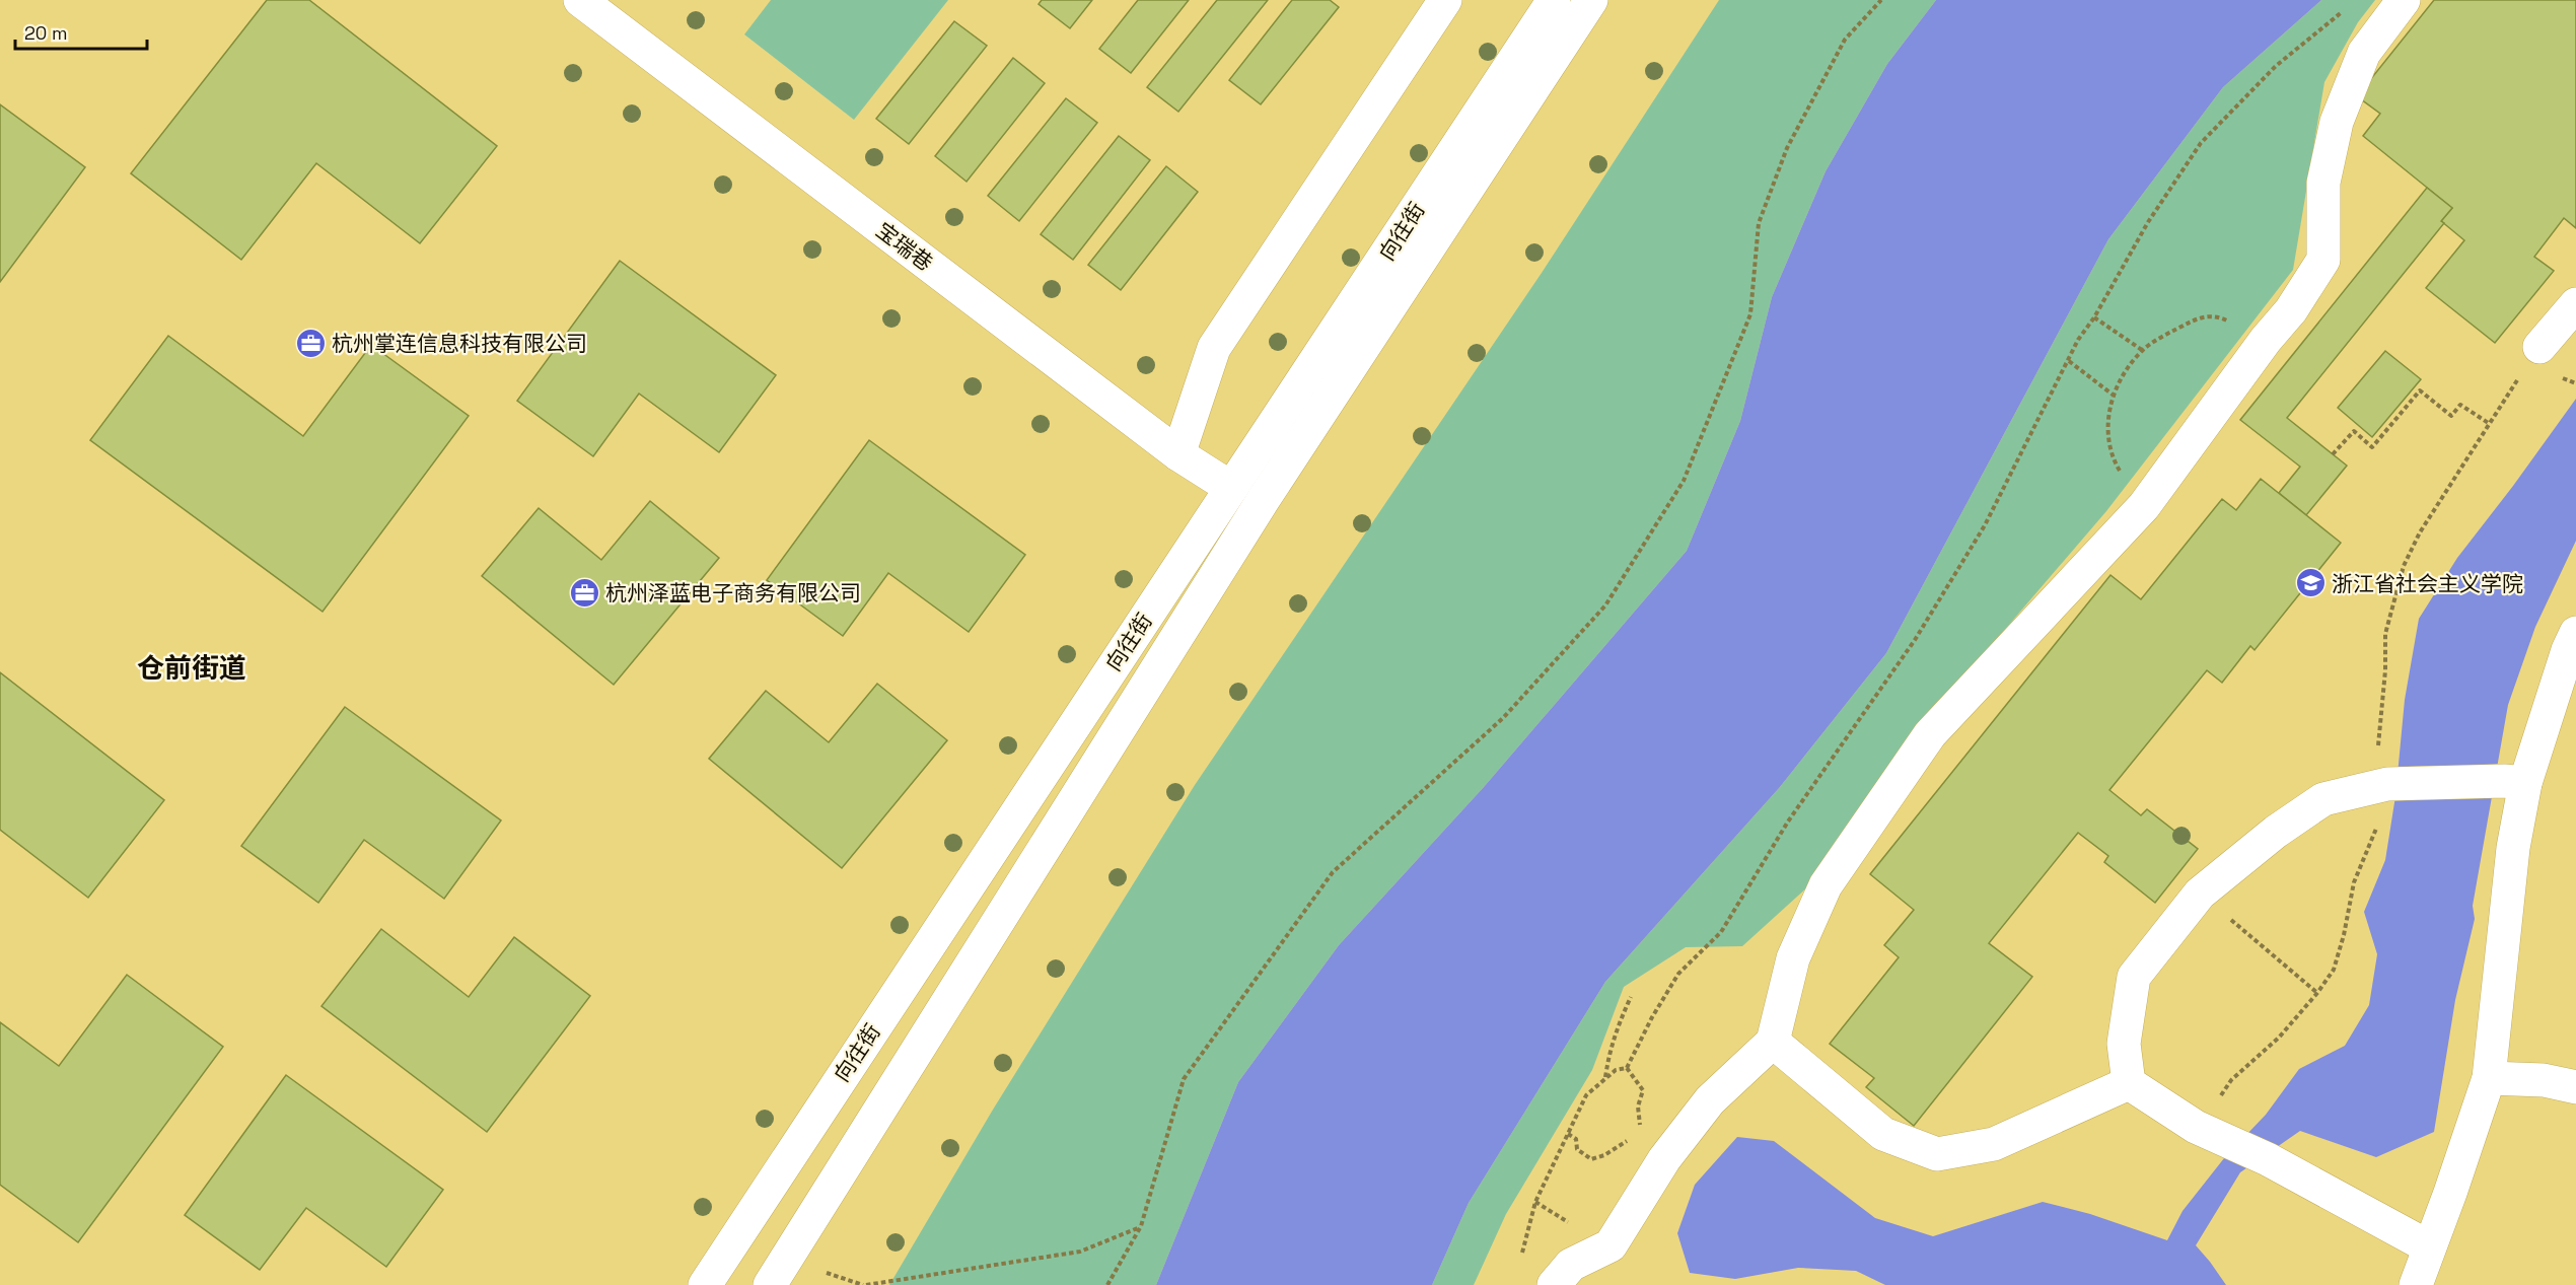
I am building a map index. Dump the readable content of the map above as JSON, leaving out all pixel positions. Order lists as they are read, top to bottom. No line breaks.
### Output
{"streets":{"street":["向往街","宝瑞巷"]},"crossings":[["向往街","宝瑞巷"]],"districts":["仓前街道"],"places":{"office":["杭州掌连信息科技有限公司","杭州泽蓝电子商务有限公司"],"school or university":["浙江省社会主义学院"]},"scale_bar":"20 m"}
